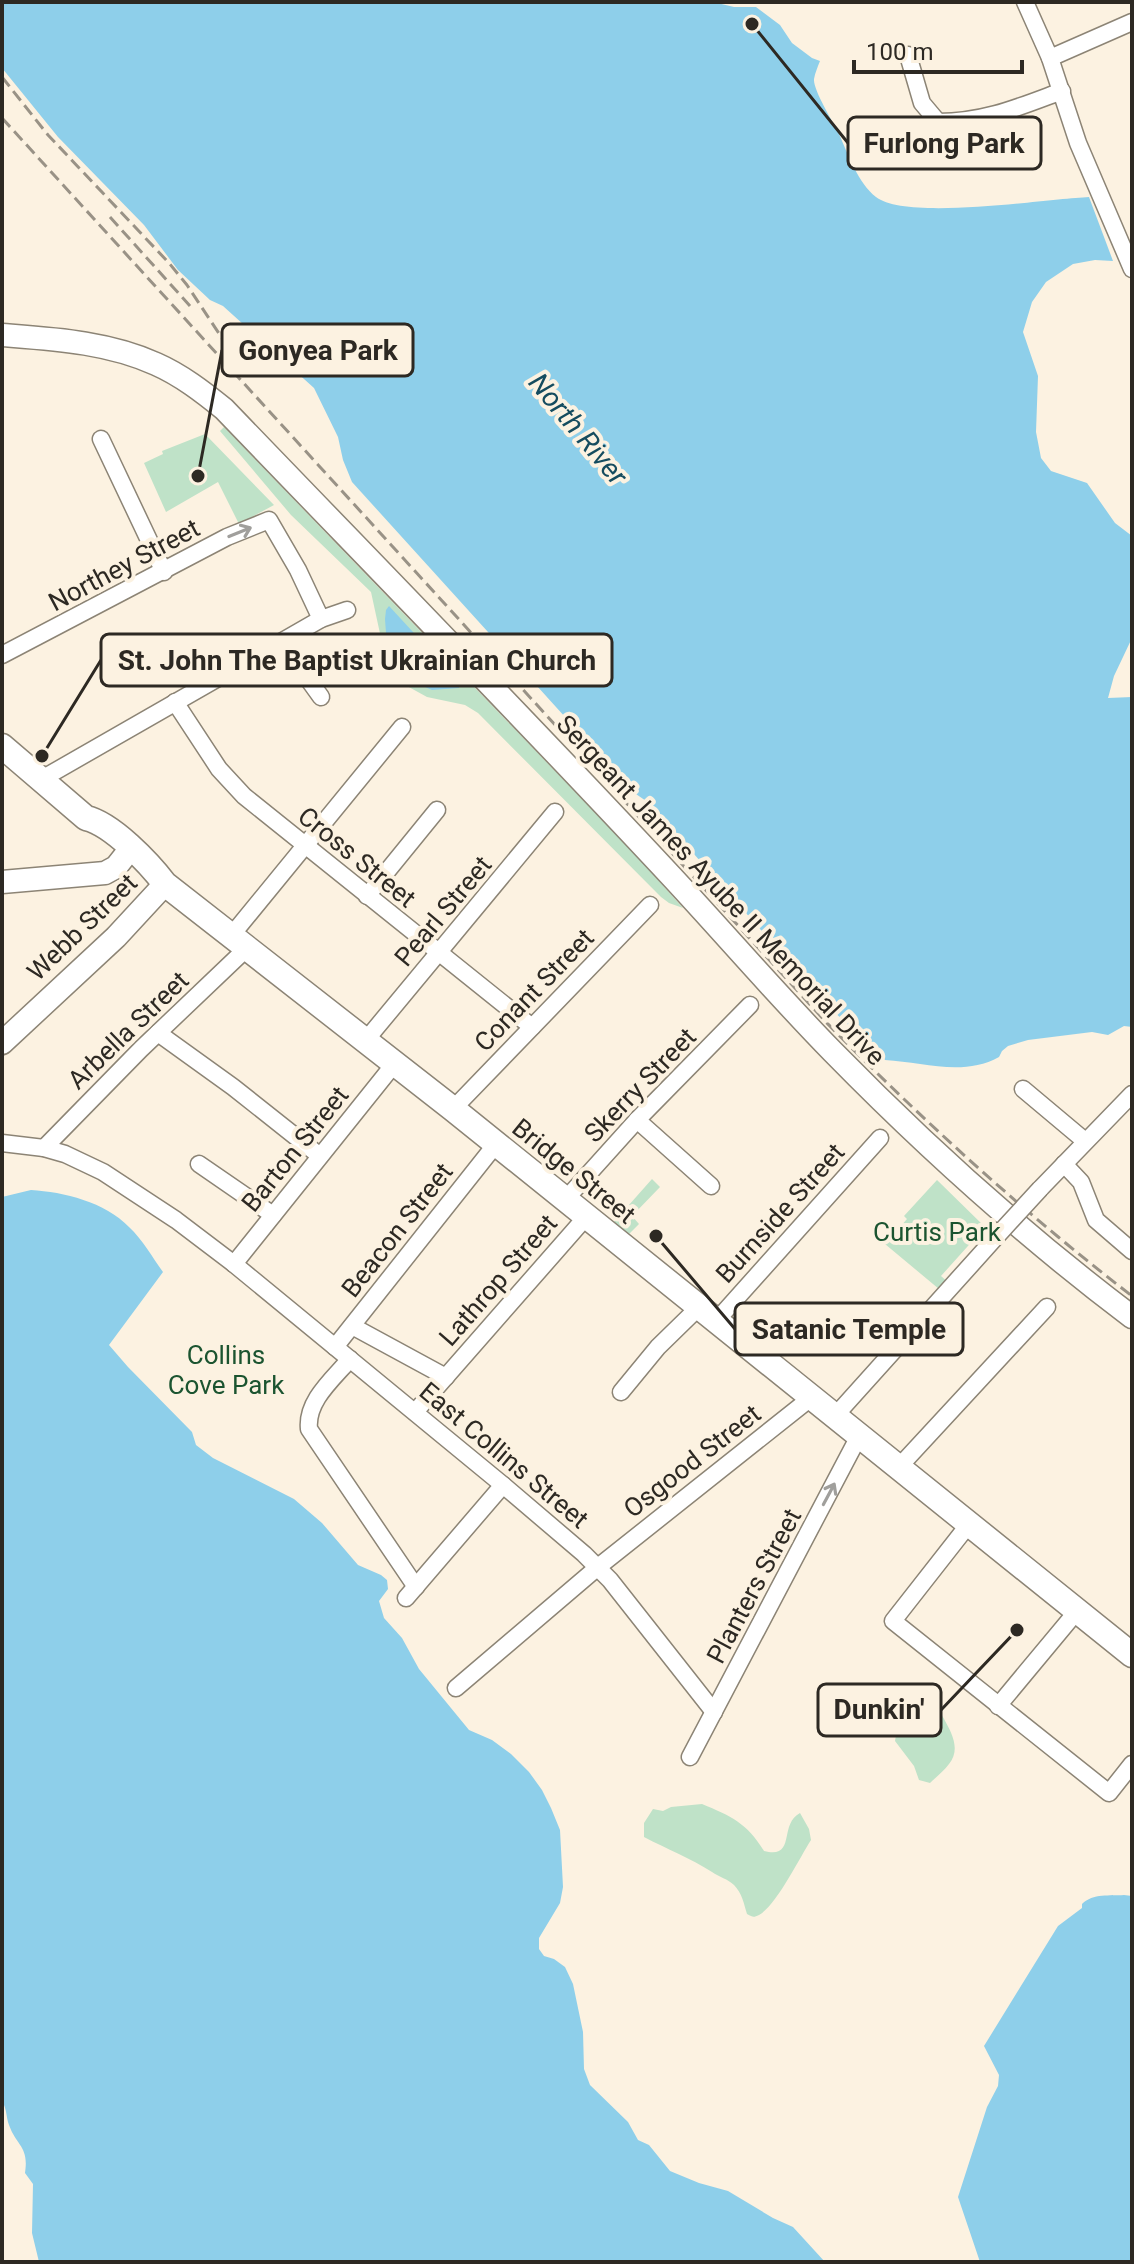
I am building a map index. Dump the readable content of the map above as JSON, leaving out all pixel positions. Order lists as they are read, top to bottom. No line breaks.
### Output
{"streets":{"highway":["Bridge Street"],"main road":["Sergeant James Ayube II Memorial Drive","Webb Street"],"street":["Northey Street","Cross Street","Pearl Street","Conant Street","Arbella Street","Skerry Street","Barton Street","Burnside Street","Beacon Street","Lathrop Street","East Collins Street","Osgood Street","Planters Street"]},"crossings":[["Cross Street","Pearl Street"],["Cross Street","Conant Street"],["Cross Street","Arbella Street"],["Pearl Street","Bridge Street"],["Webb Street","Bridge Street"],["Conant Street","Bridge Street"],["Arbella Street","Bridge Street"],["Arbella Street","East Collins Street"],["Skerry Street","Bridge Street"],["Barton Street","Bridge Street"],["Barton Street","East Collins Street"],["Bridge Street","Burnside Street"],["Bridge Street","Beacon Street"],["Bridge Street","Lathrop Street"],["Bridge Street","Osgood Street"],["Bridge Street","Planters Street"],["Beacon Street","East Collins Street"],["Lathrop Street","East Collins Street"],["East Collins Street","Osgood Street"],["East Collins Street","Planters Street"]],"one_way":["Planters Street"],"water":["North River"],"parks":["Curtis Park","Collins Cove Park"],"places":["Furlong Park","Gonyea Park","St. John The Baptist Ukrainian Church","Satanic Temple","Dunkin'"],"scale_bar":"100 m"}
